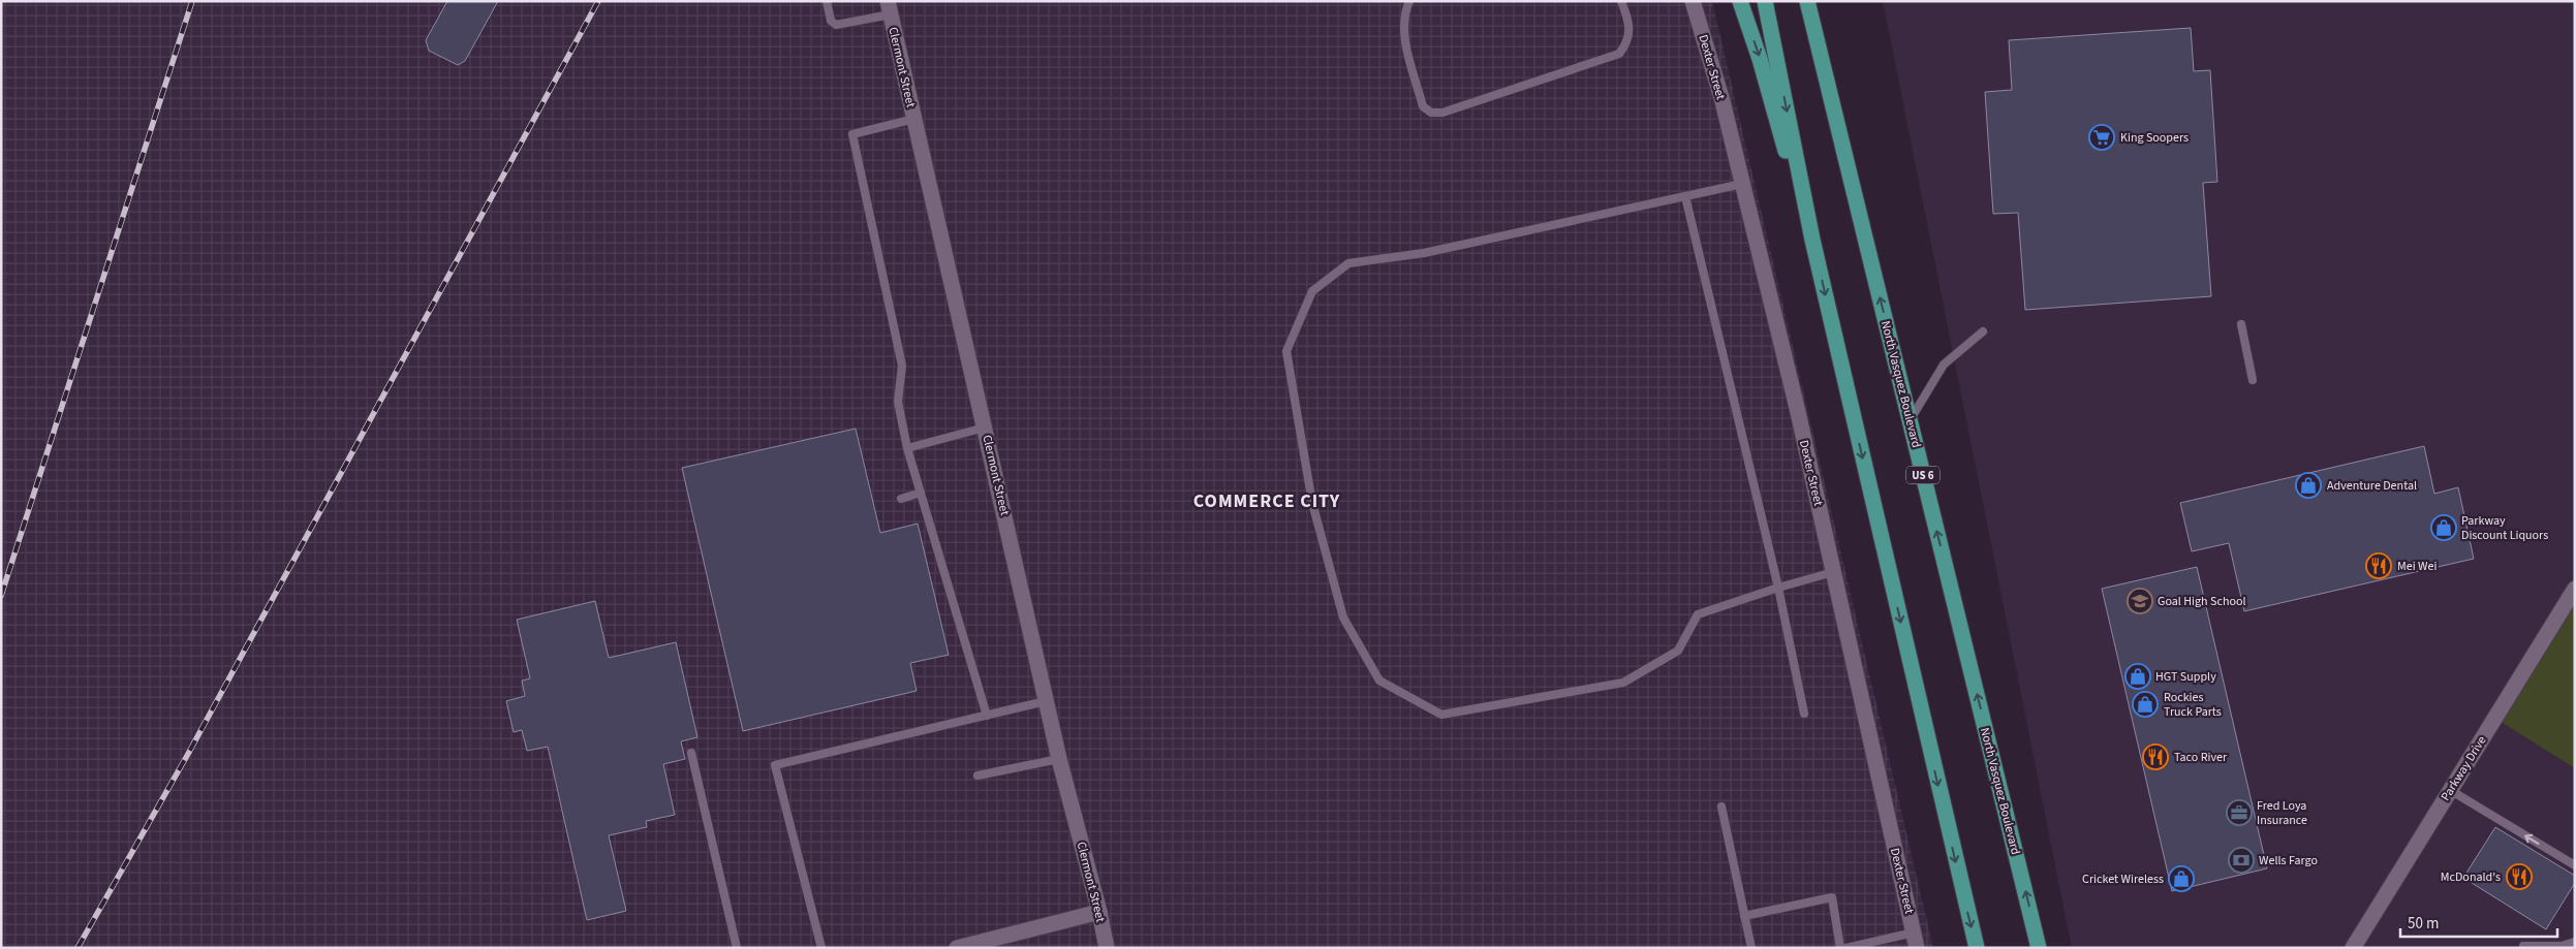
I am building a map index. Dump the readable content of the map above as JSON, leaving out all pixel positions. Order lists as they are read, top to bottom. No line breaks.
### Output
{"streets":{"highway":["North Vasquez Boulevard","US 6"],"street":["Clermont Street","Dexter Street","Parkway Drive"]},"districts":["COMMERCE CITY"],"places":{"supermarket":["King Soopers"],"shop":["Adventure Dental","Parkway Discount Liquors","HGT Supply","Rockies Truck Parts","Cricket Wireless"],"restaurant":["Mei Wei","Taco River","McDonald's"],"school or university":["Goal High School"],"office":["Fred Loya Insurance"],"bank":["Wells Fargo"]},"scale_bar":"50 m"}
